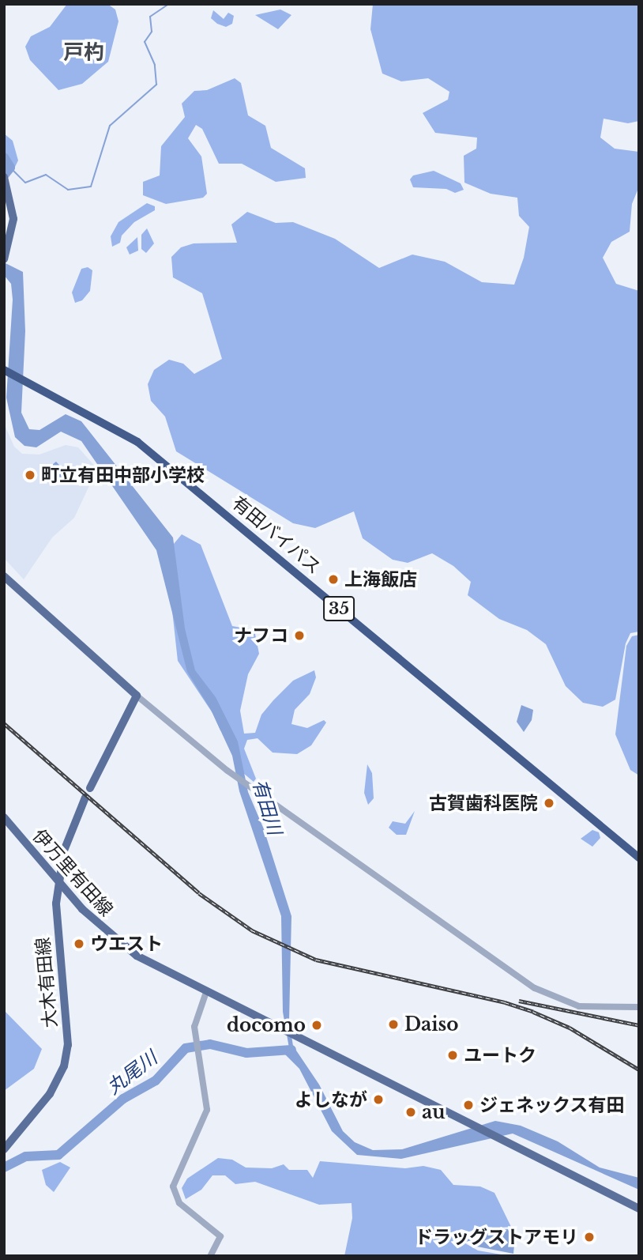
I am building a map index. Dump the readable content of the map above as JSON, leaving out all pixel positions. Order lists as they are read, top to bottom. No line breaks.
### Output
{"streets":{"highway":["有田バイパス","35"],"main road":["伊万里有田線","大木有田線"]},"crossings":[["伊万里有田線","大木有田線"]],"districts":["戸杓"],"water":["有田川","丸尾川"],"places":["町立有田中部小学校","上海飯店","ナフコ","古賀歯科医院","ウエスト","Daiso","docomo","ユートク","よしなが","ジェネックス有田","au","ドラッグストアモリ"]}
